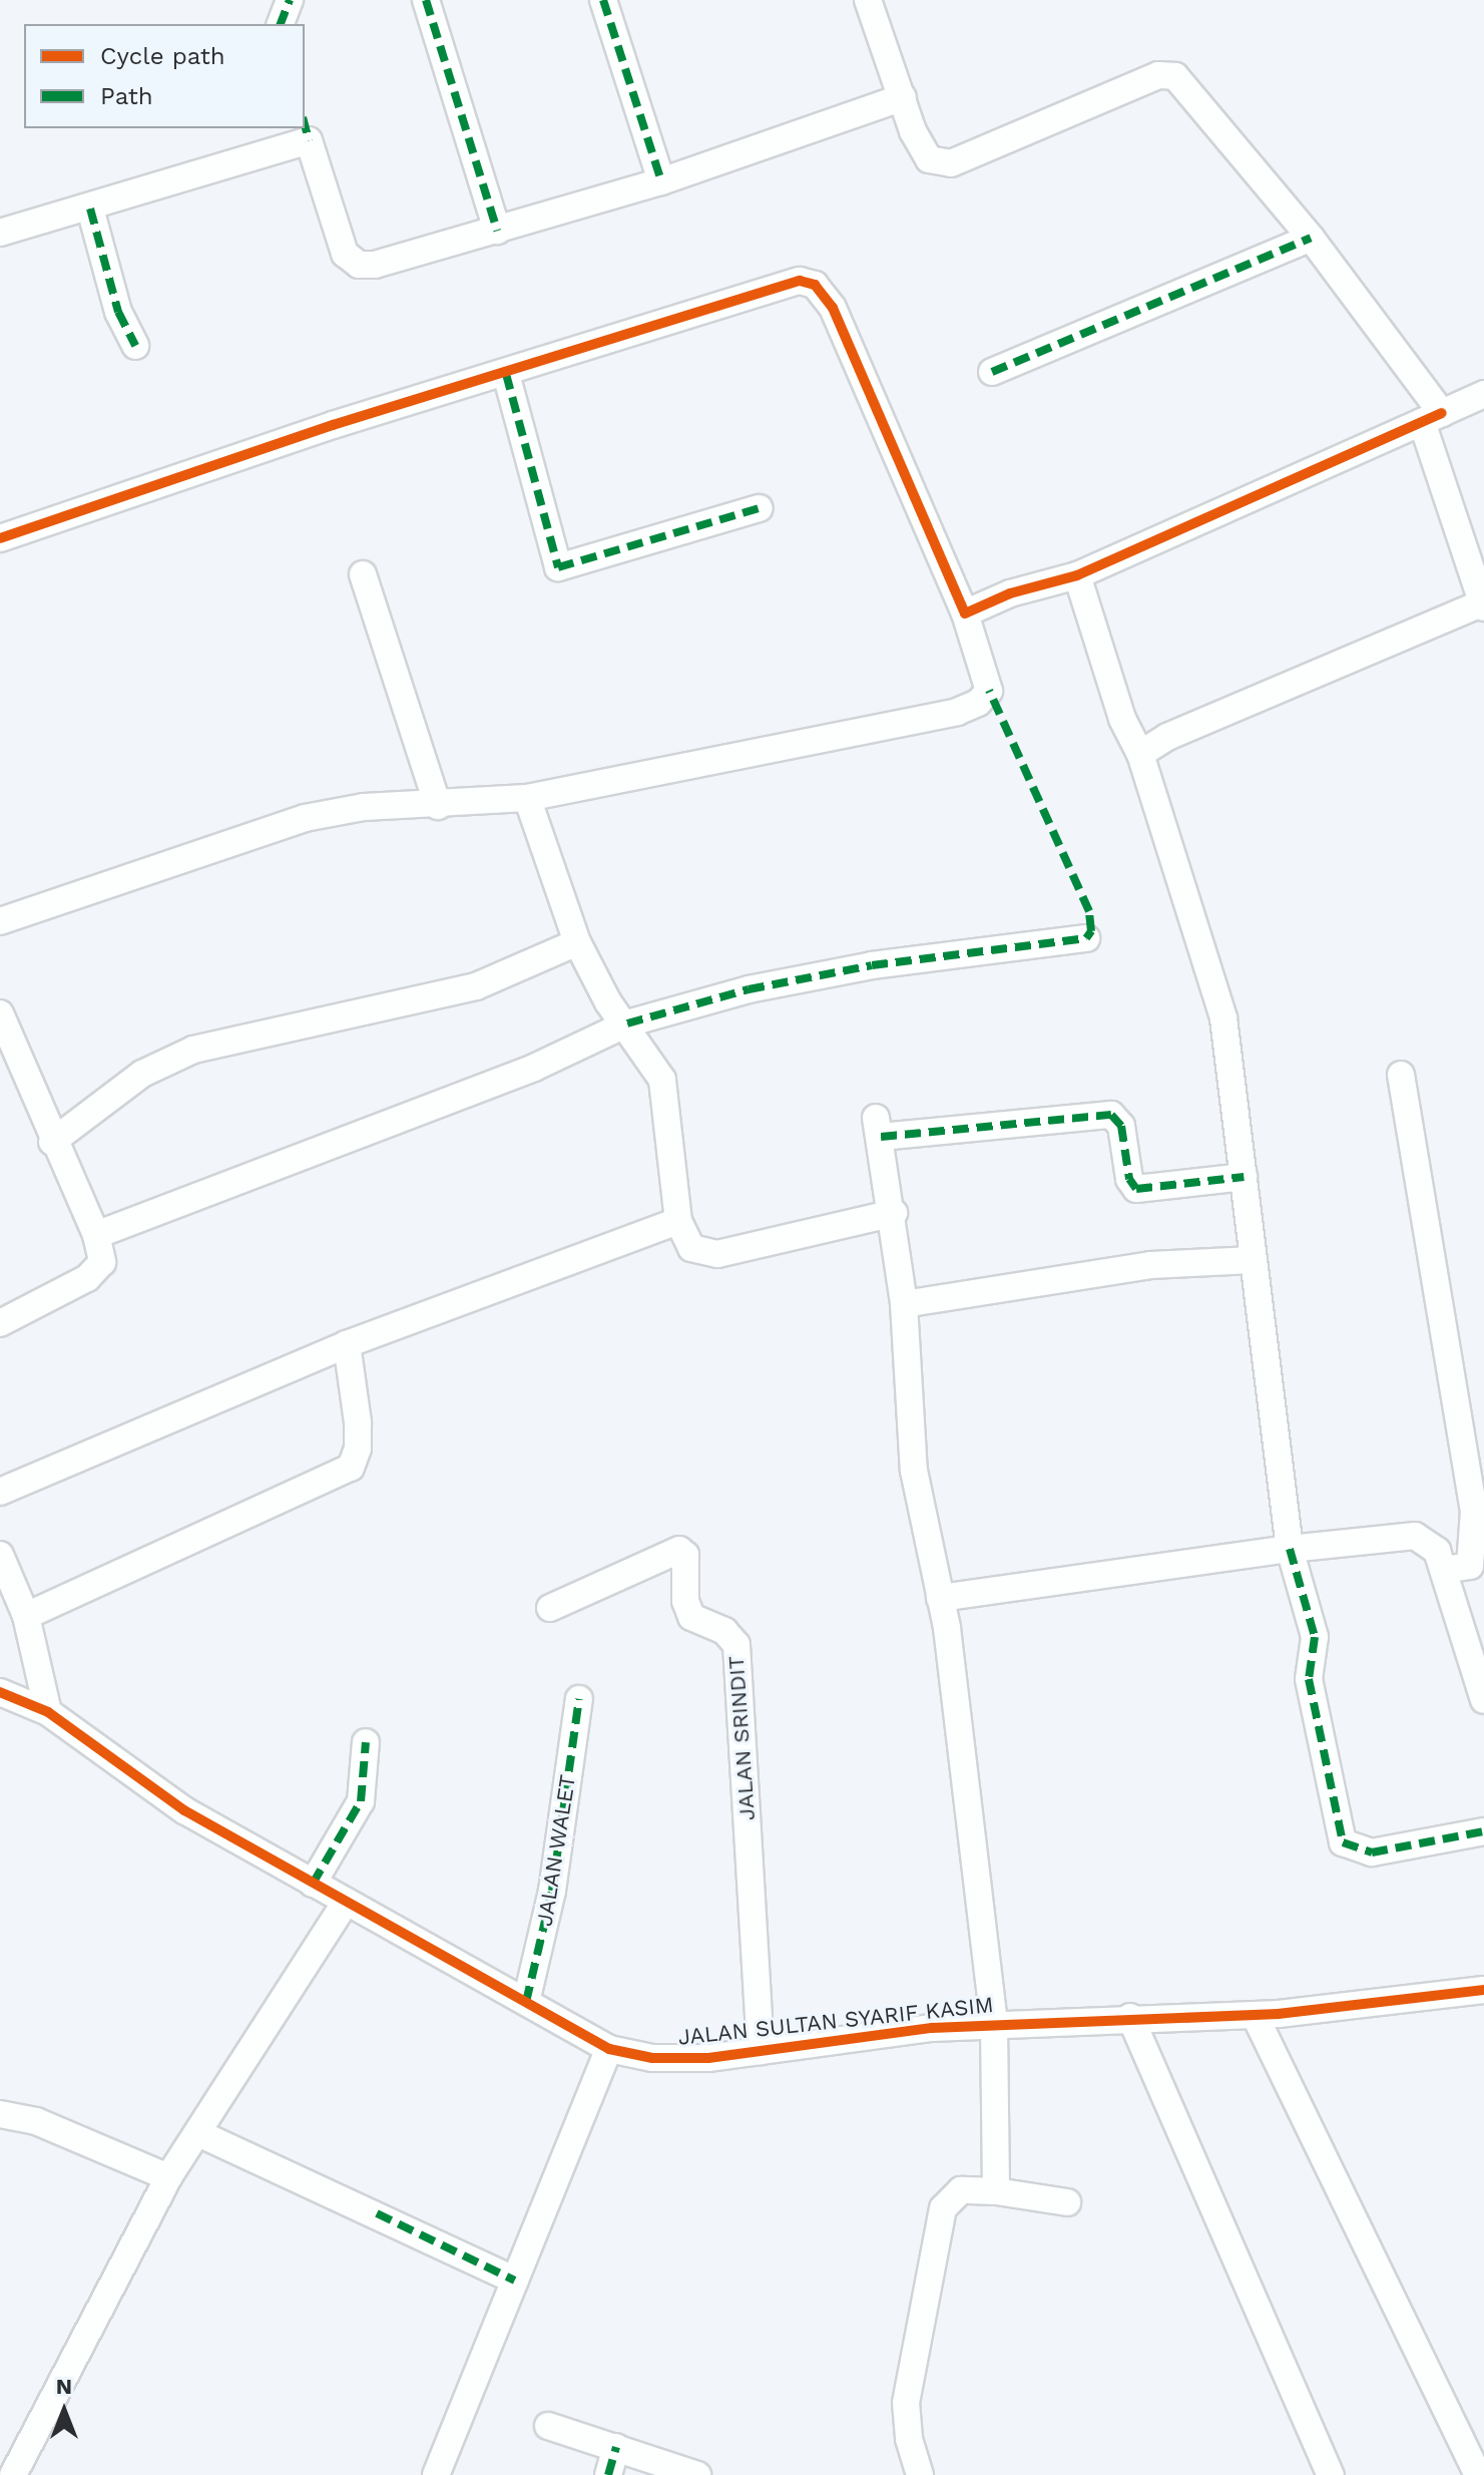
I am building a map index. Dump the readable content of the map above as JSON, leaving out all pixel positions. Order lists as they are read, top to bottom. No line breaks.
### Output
{"streets":{"street":["JALAN SRINDIT","JALAN WALET","JALAN SULTAN SYARIF KASIM"]},"crossings":[["JALAN SRINDIT","JALAN SULTAN SYARIF KASIM"],["JALAN WALET","JALAN SULTAN SYARIF KASIM"]],"legend":["Cycle path","Path"],"north":"top"}
